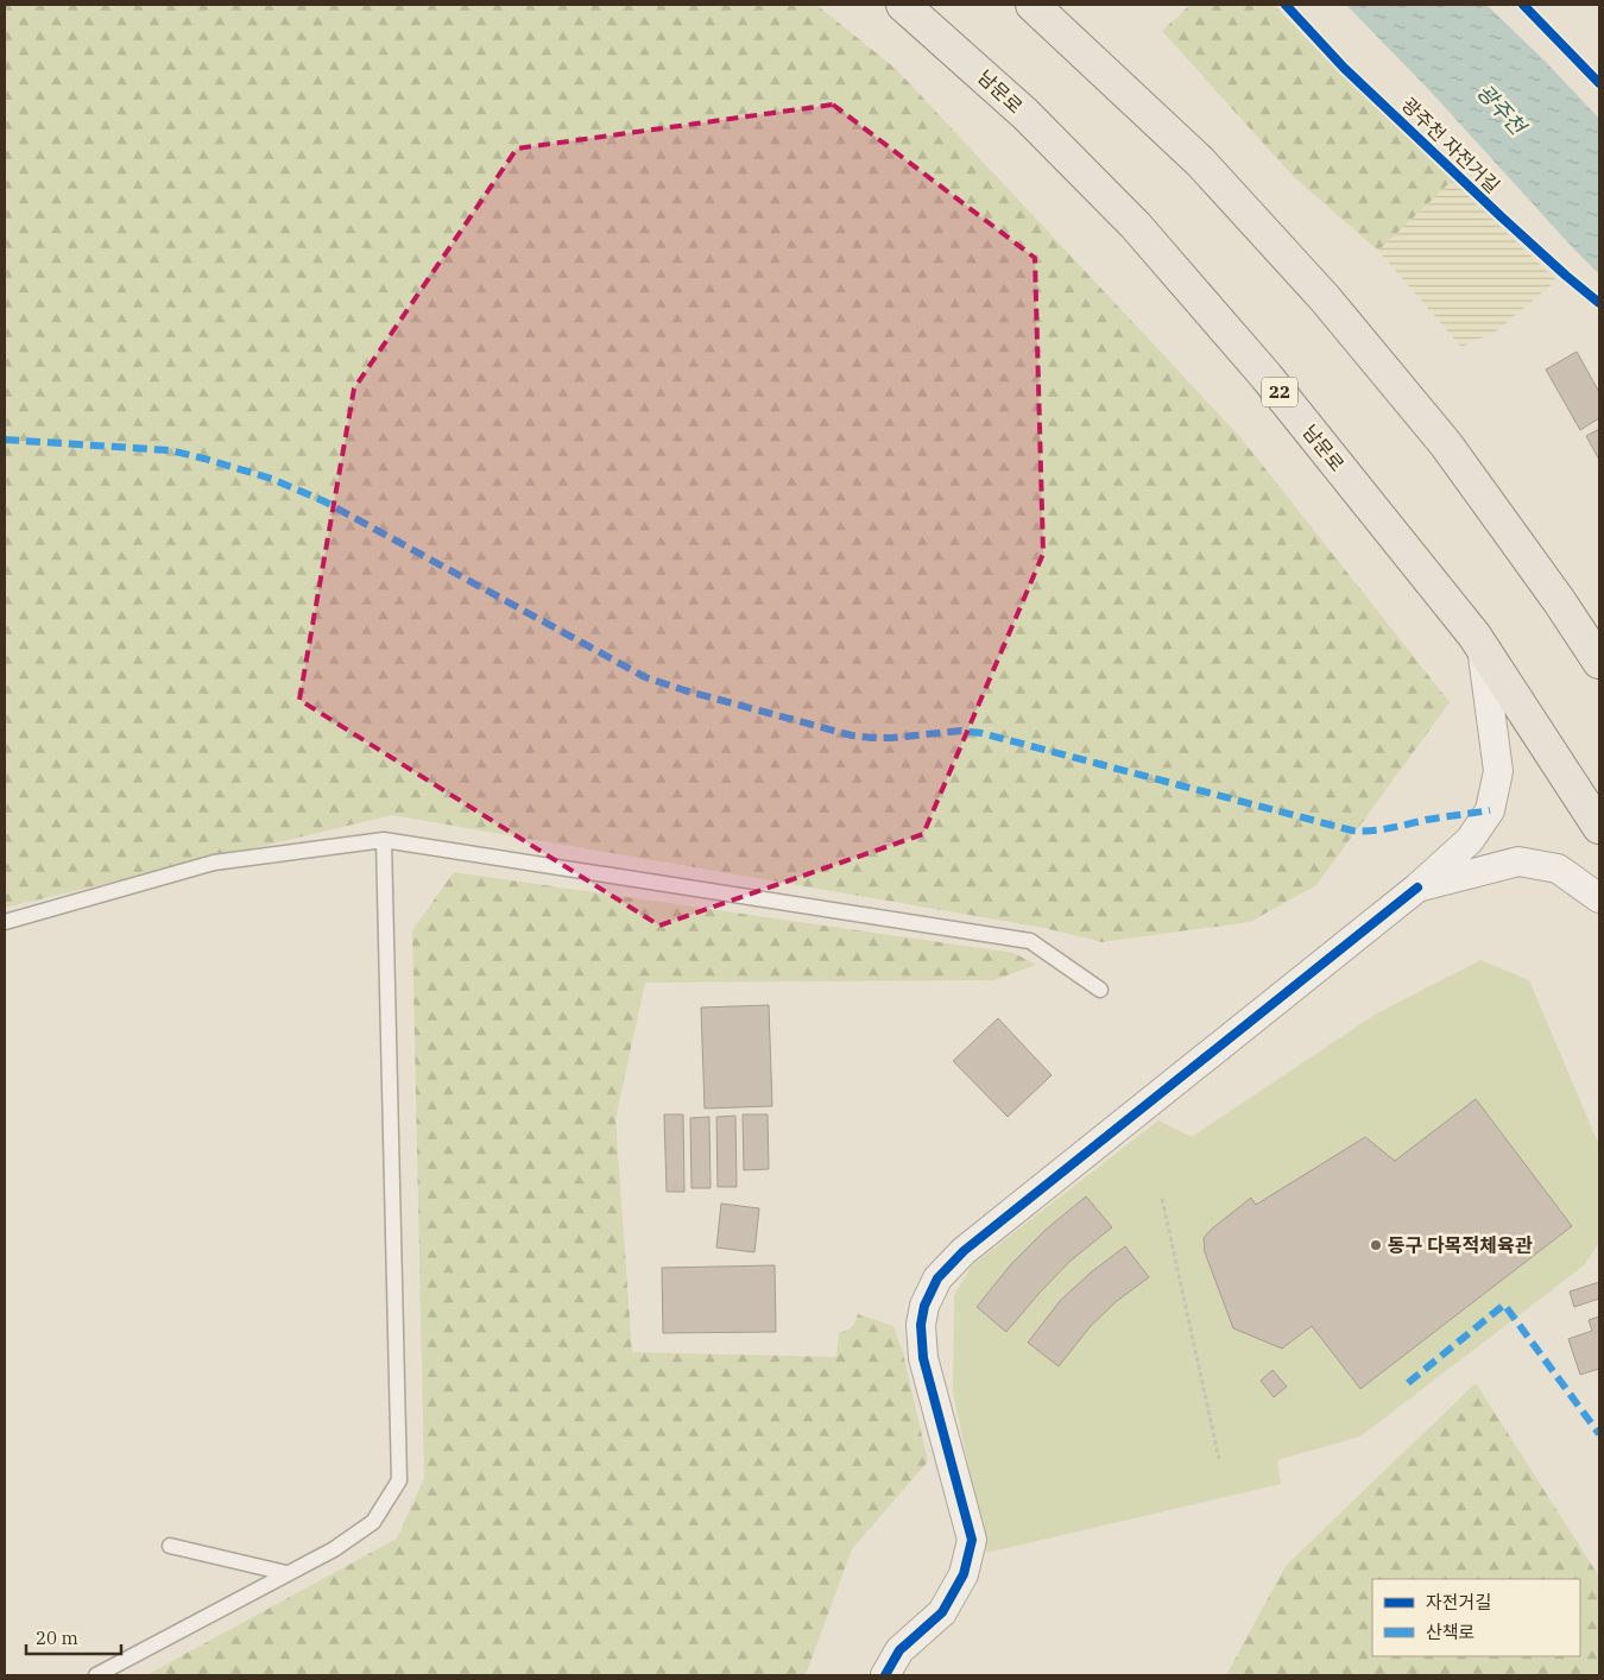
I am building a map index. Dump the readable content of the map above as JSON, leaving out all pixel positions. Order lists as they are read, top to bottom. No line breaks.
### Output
{"streets":{"main road":["남문로","22"],"cycle path":["광주천 자전거길"]},"water":["광주천"],"places":["동구 다목적체육관"],"legend":["자전거길","산책로"],"scale_bar":"20 m"}
